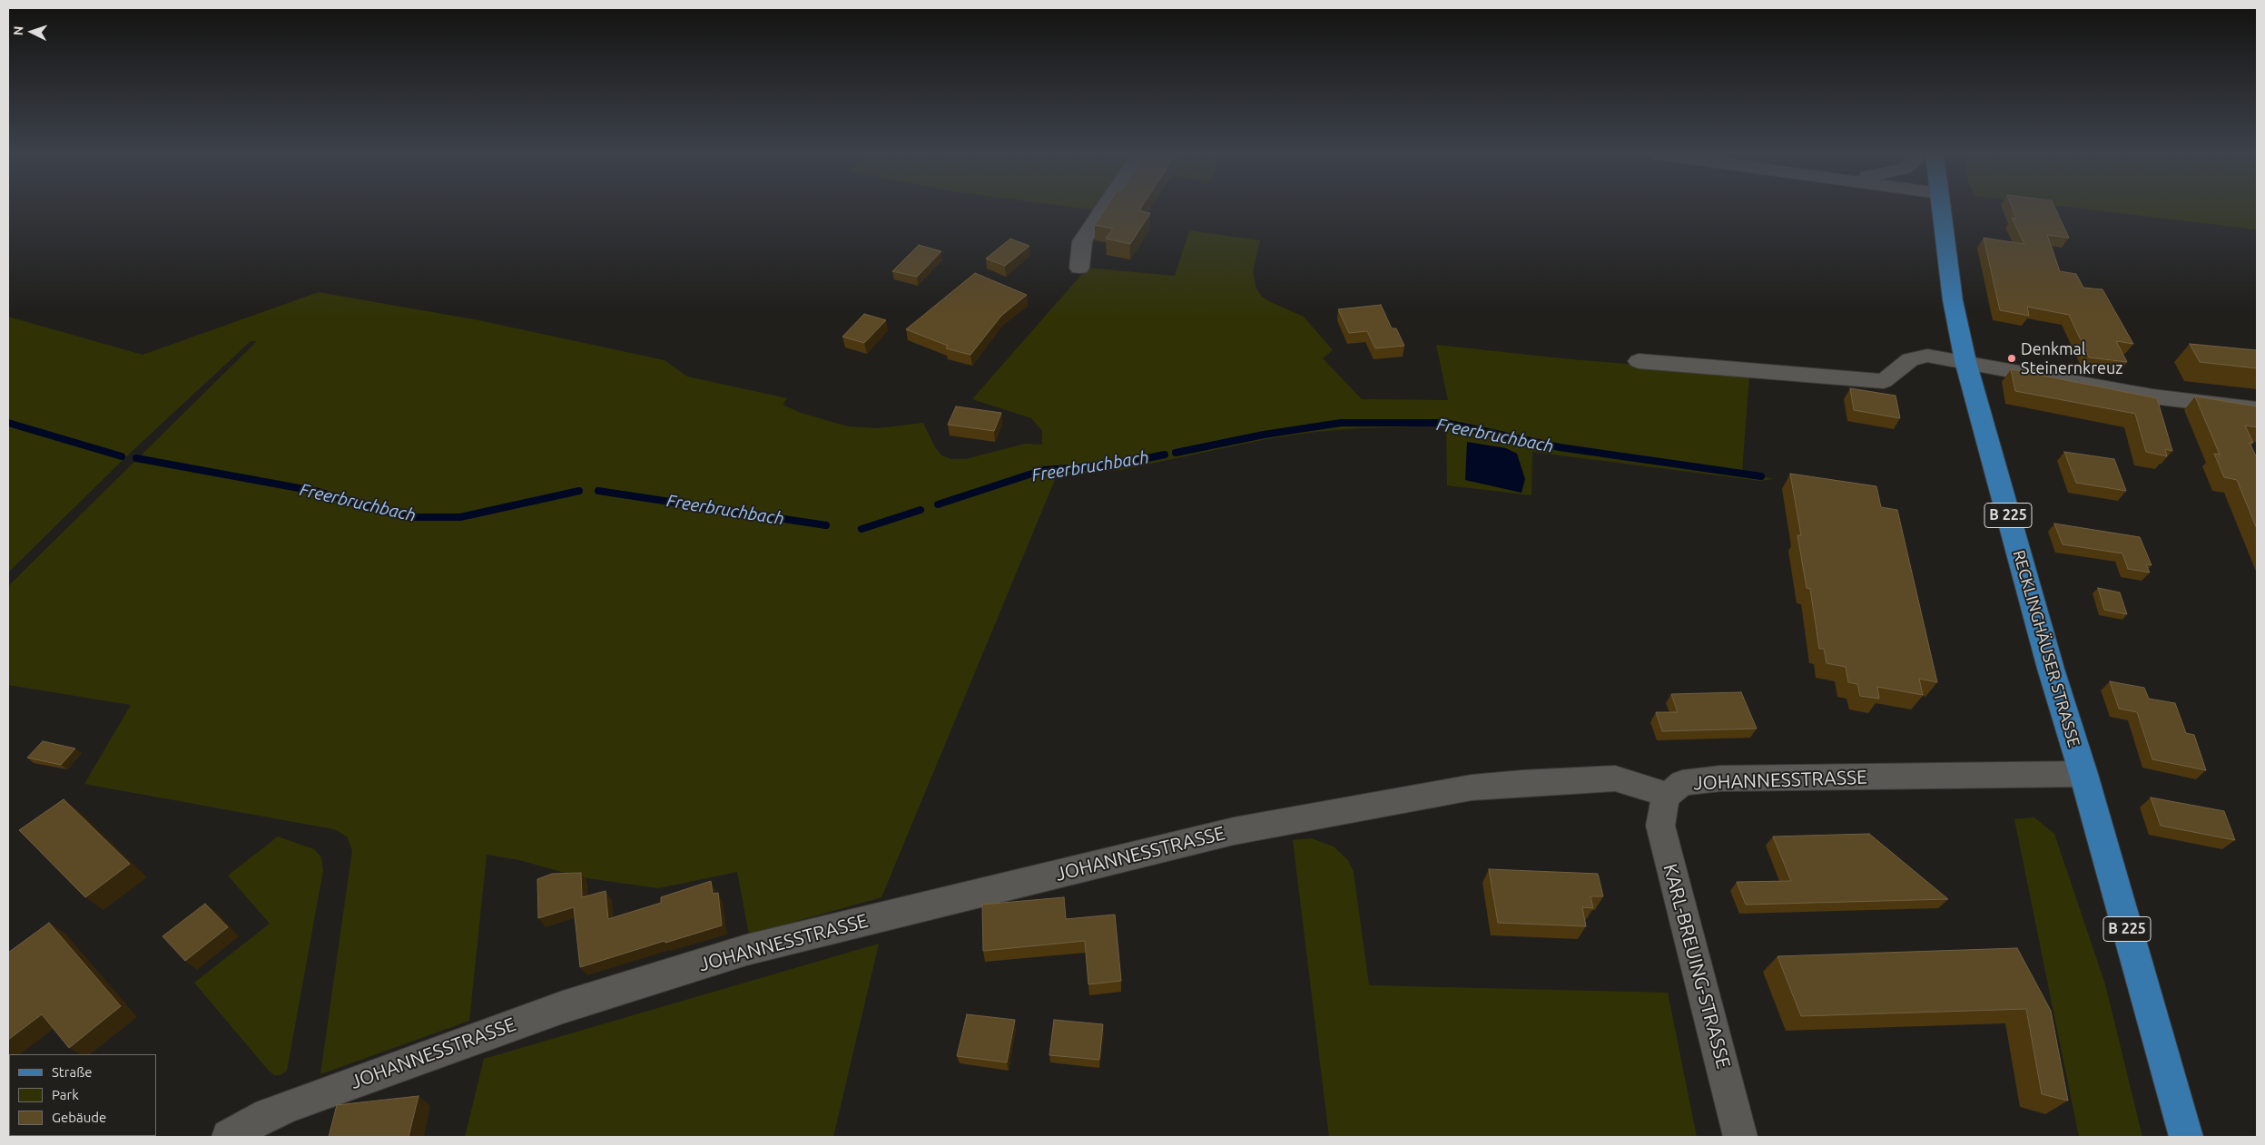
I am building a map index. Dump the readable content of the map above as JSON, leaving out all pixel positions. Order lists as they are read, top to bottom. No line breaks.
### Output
{"streets":{"main road":["B 225","RECKLINGHÄUSER STRASSE"],"street":["JOHANNESSTRASSE","KARL-BREUING-STRASSE"]},"crossings":[["RECKLINGHÄUSER STRASSE","JOHANNESSTRASSE"],["JOHANNESSTRASSE","KARL-BREUING-STRASSE"]],"water":["Freerbruchbach"],"places":["Denkmal Steinernkreuz"],"legend":["Straße","Park","Gebäude"],"north":"left"}
